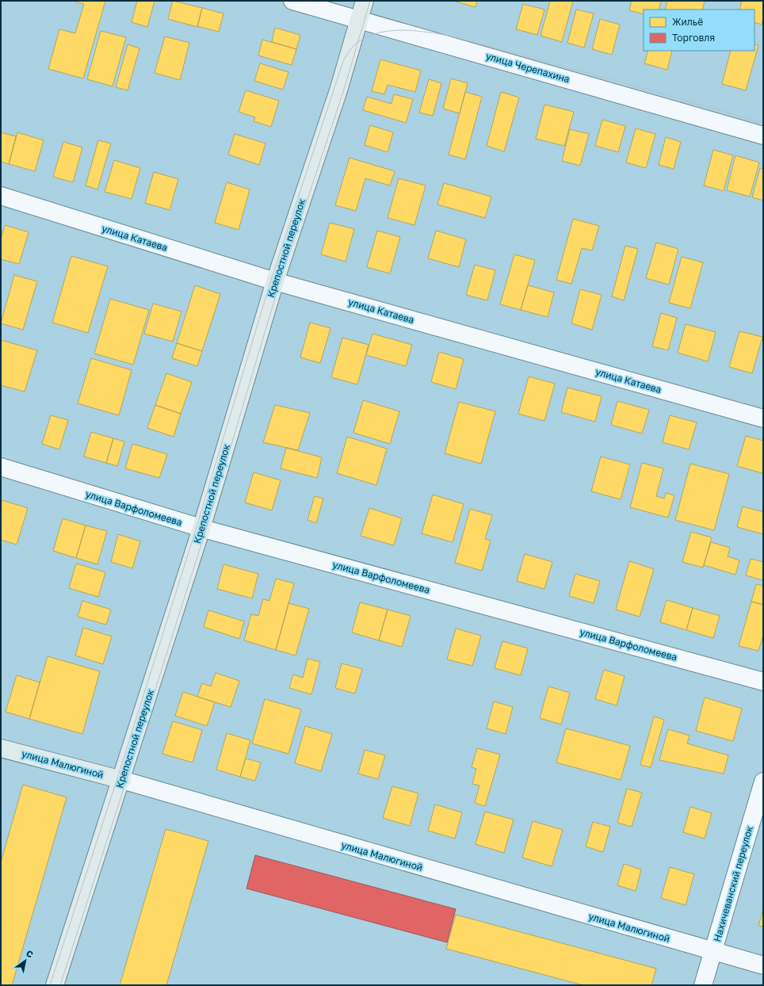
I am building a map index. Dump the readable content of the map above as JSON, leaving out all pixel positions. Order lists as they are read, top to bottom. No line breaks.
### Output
{"streets":{"street":["улица Черепахина","улица Катаева","Крепостной переулок","улица Варфоломеева","улица Малюгиной","Нахичеванский переулок"]},"crossings":[["улица Черепахина","Крепостной переулок"],["улица Катаева","Крепостной переулок"],["Крепостной переулок","улица Варфоломеева"],["Крепостной переулок","улица Малюгиной"],["улица Малюгиной","Нахичеванский переулок"]],"legend":["Жильё","Торговля"],"north":"top right"}
